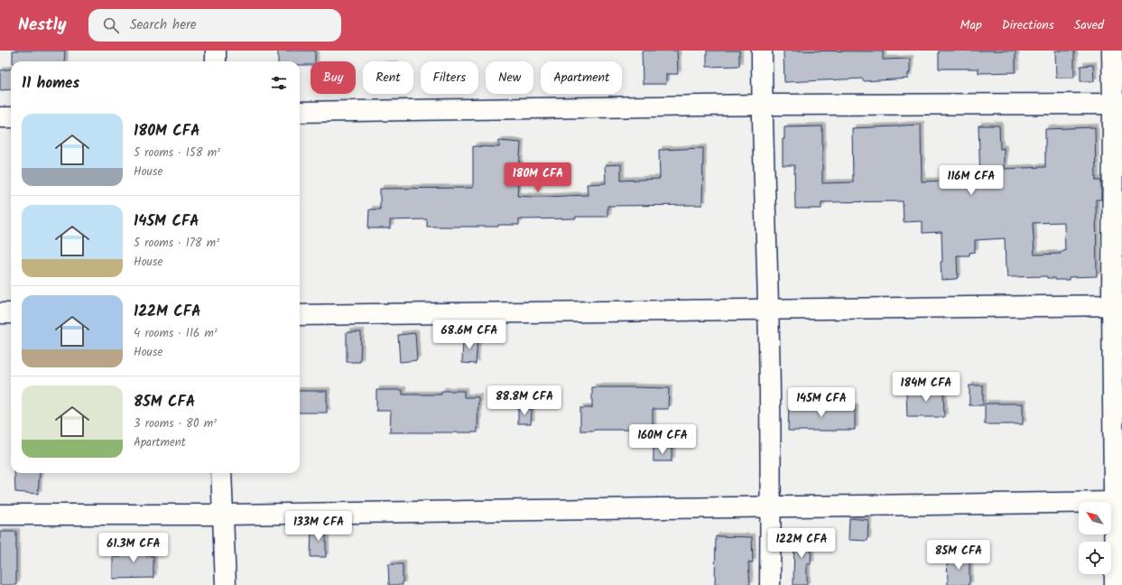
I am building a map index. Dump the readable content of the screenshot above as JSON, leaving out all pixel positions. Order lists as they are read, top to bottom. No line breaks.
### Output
{"north":"top left","page":{"header":"Nestly","search":"Search here","nav":["Map","Directions","Saved"],"chip":["Buy","Rent","Filters","New","Apartment"],"heading":"11 homes","list":[{"name":"180M CFA","note":"5 rooms · 158 m² · House"},{"name":"145M CFA","note":"5 rooms · 178 m² · House"},{"name":"122M CFA","note":"4 rooms · 116 m² · House"},{"name":"85M CFA","note":"3 rooms · 80 m² · Apartment"}],"price":["180M CFA","116M CFA","68.6M CFA","184M CFA","88.8M CFA","145M CFA","160M CFA","133M CFA","122M CFA","61.3M CFA","85M CFA"]}}
